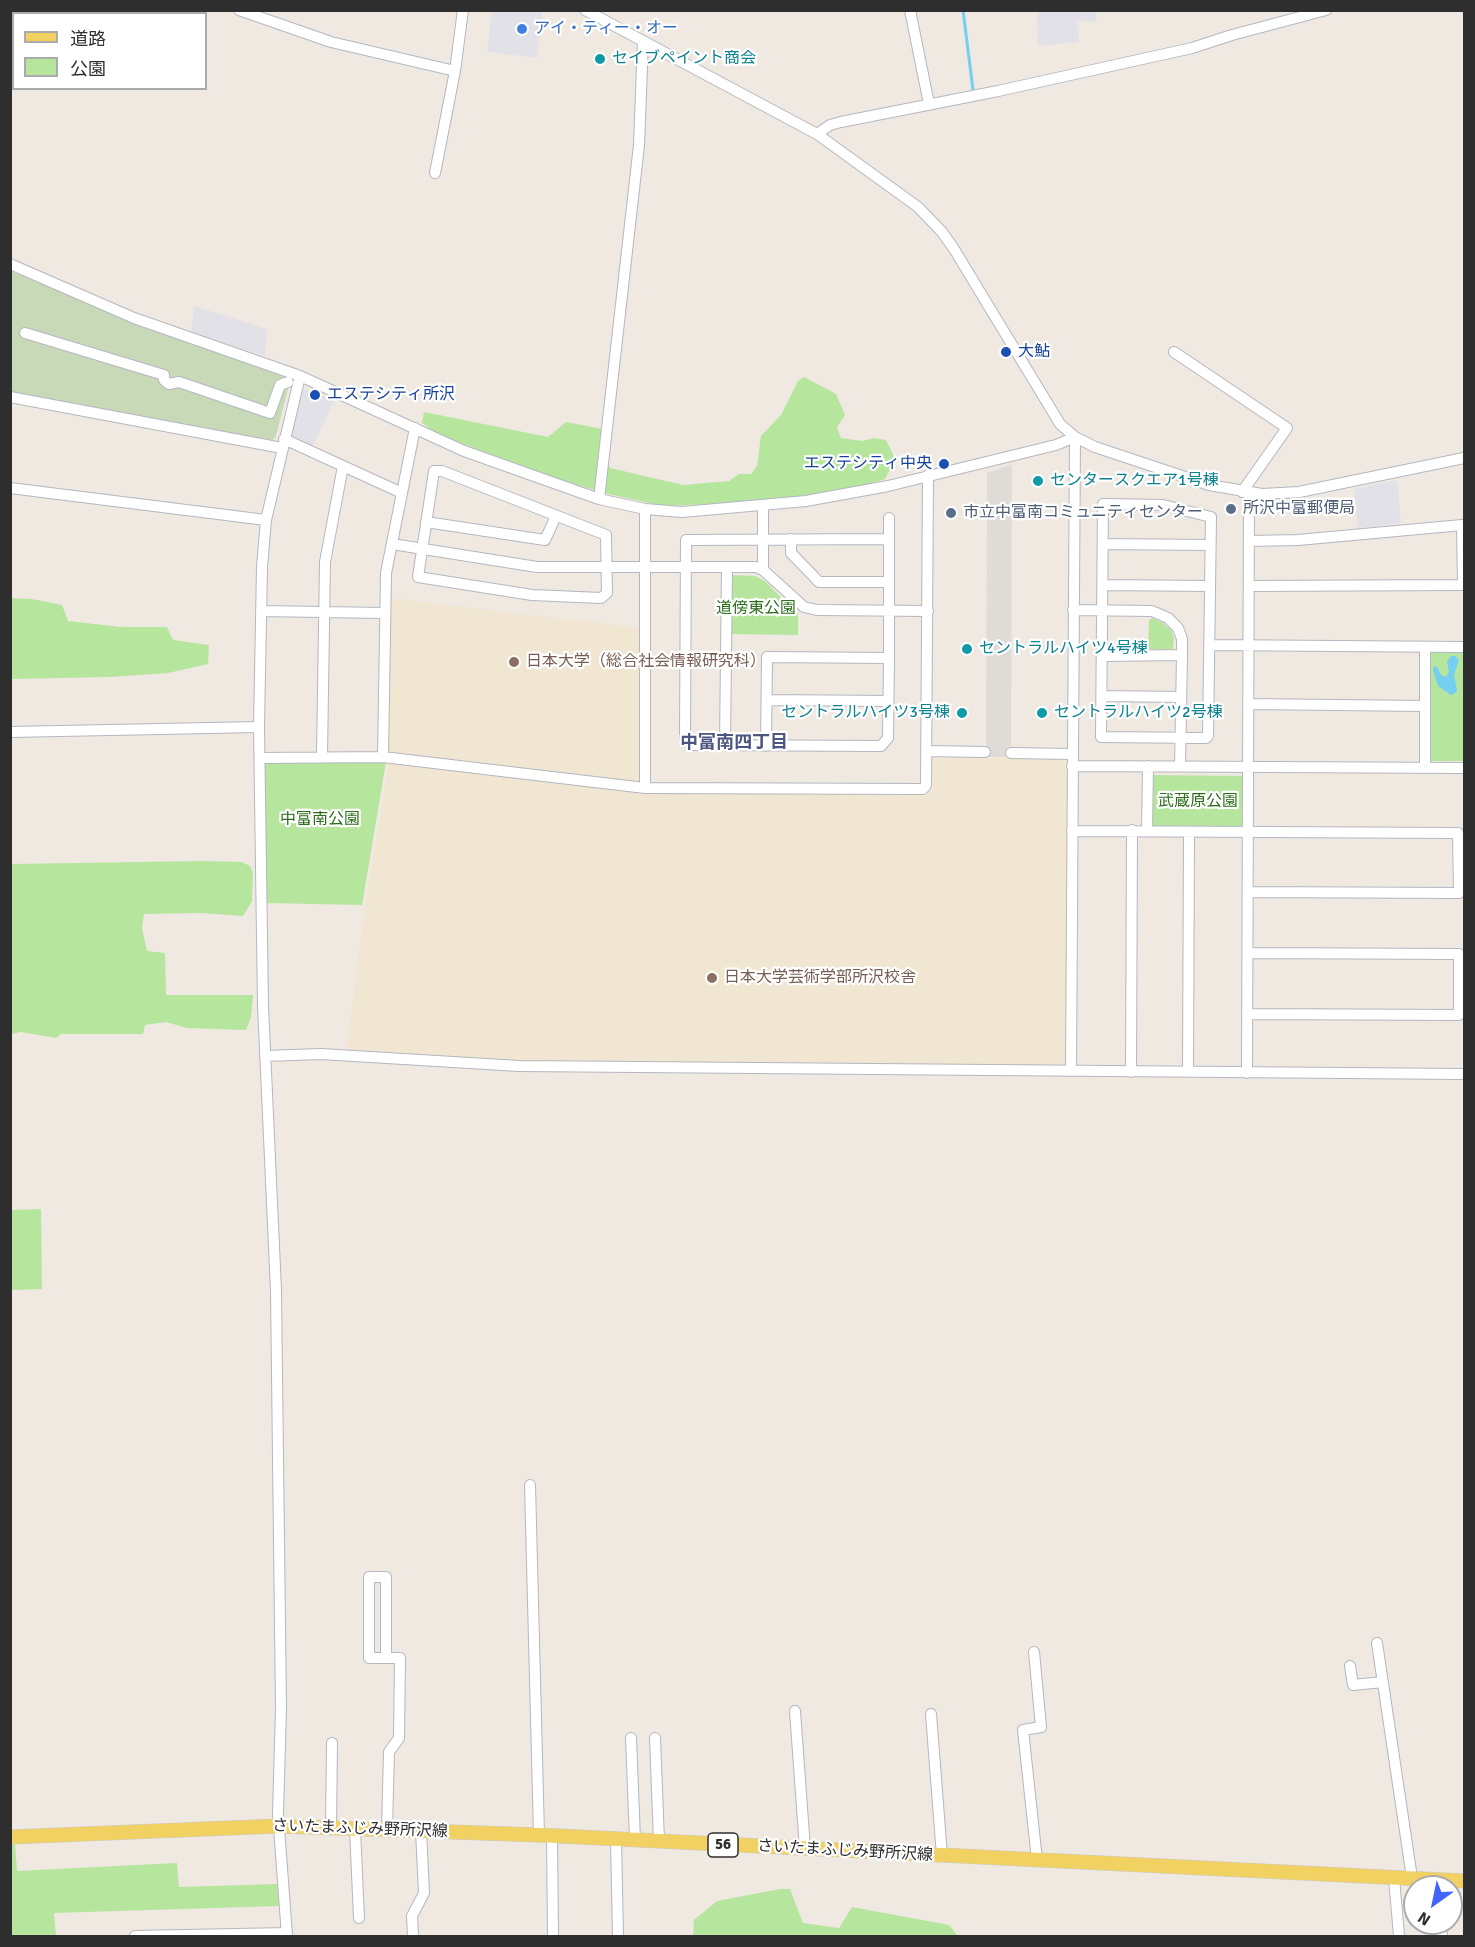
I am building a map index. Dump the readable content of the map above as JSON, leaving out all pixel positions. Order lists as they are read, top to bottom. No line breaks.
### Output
{"streets":{"main road":["さいたまふじみ野所沢線","56"]},"districts":["中富南四丁目"],"parks":["道傍東公園","武蔵原公園","中富南公園"],"places":["アイ・ティー・オー","セイブペイント商会","大鮎","エステシティ所沢","エステシティ中央","センタースクエア1号棟","所沢中富郵便局","市立中富南コミュニティセンター","セントラルハイツ4号棟","日本大学（総合社会情報研究科）","セントラルハイツ3号棟","セントラルハイツ2号棟","日本大学芸術学部所沢校舎"],"legend":["道路","公園"],"north":"bottom left"}
